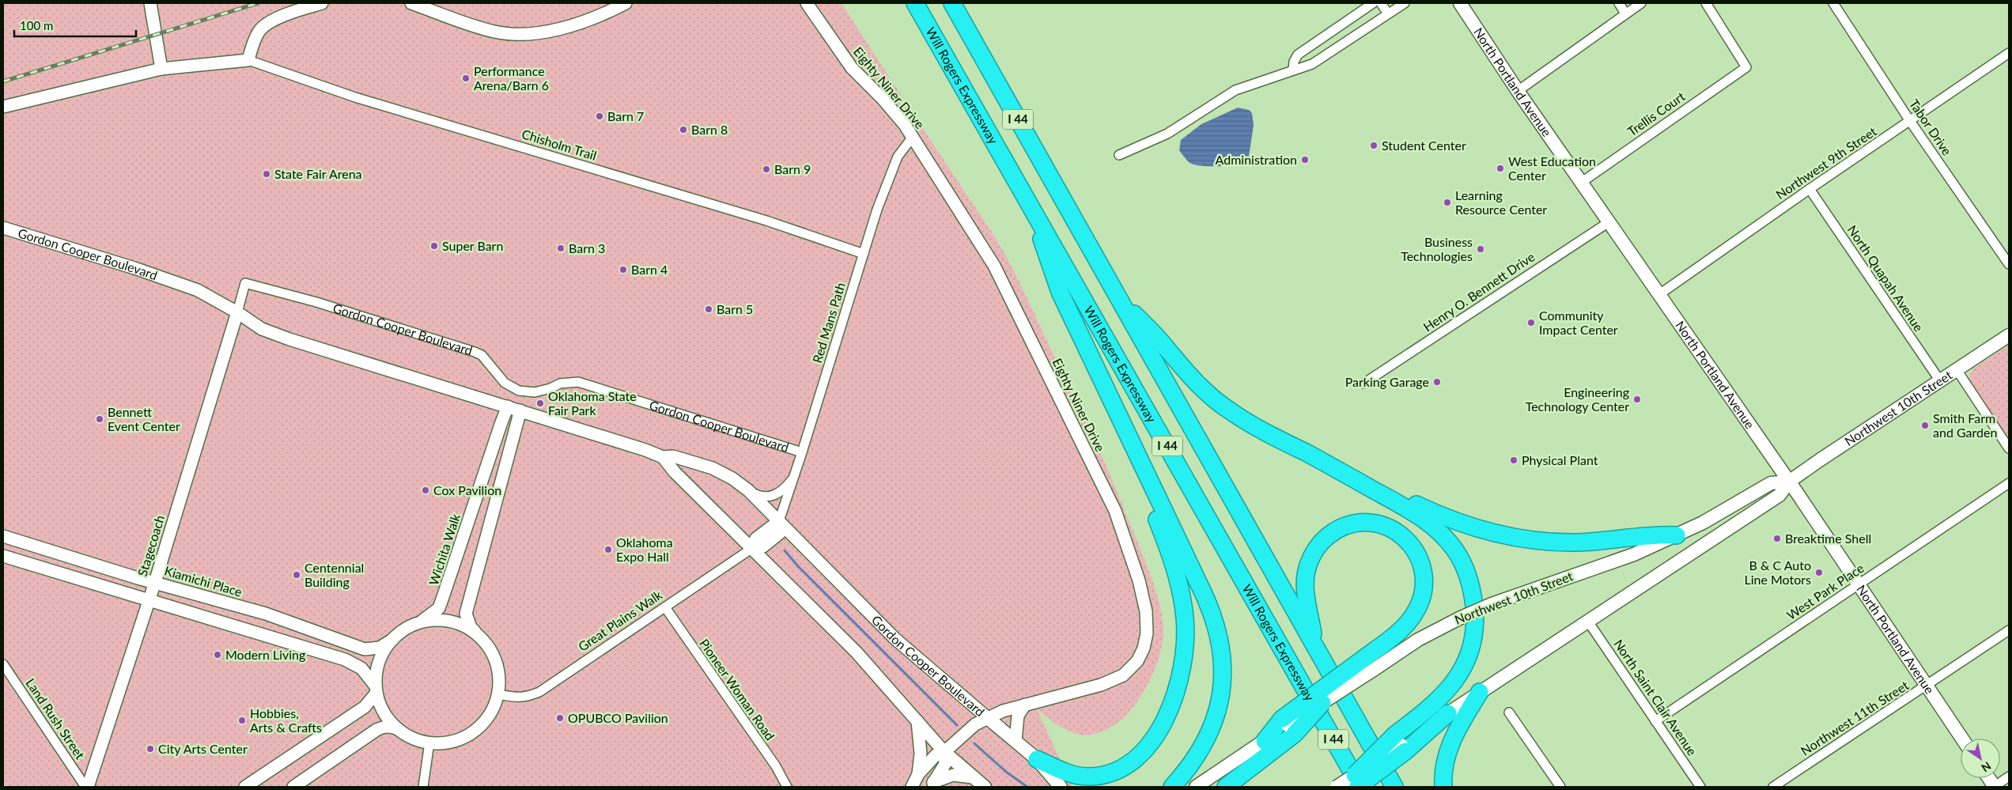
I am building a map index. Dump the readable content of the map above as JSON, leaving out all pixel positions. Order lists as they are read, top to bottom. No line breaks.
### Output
{"streets":{"highway":["Will Rogers Expressway","I 44"],"main road":["North Portland Avenue","Gordon Cooper Boulevard","Northwest 10th Street"],"street":["Eighty Niner Drive","Trellis Court","Tabor Drive","Chisholm Trail","Northwest 9th Street","North Quapah Avenue","Henry O. Bennett Drive","Red Mans Path","Stagecoach","Wichita Walk","Kiamichi Place","West Park Place","Great Plains Walk","Pioneer Woman Road","North Saint Clair Avenue","Northwest 11th Street","Land Rush Street"]},"crossings":[["North Portland Avenue","Trellis Court"],["North Portland Avenue","Northwest 9th Street"],["North Portland Avenue","Henry O. Bennett Drive"],["North Portland Avenue","Northwest 10th Street"],["North Portland Avenue","West Park Place"],["North Portland Avenue","Northwest 11th Street"],["Eighty Niner Drive","Gordon Cooper Boulevard"],["Eighty Niner Drive","Red Mans Path"],["Tabor Drive","Northwest 9th Street"],["Chisholm Trail","Red Mans Path"],["Northwest 9th Street","North Quapah Avenue"],["Gordon Cooper Boulevard","Red Mans Path"],["Gordon Cooper Boulevard","Stagecoach"],["Gordon Cooper Boulevard","Wichita Walk"],["Gordon Cooper Boulevard","Great Plains Walk"],["North Quapah Avenue","Northwest 10th Street"],["Red Mans Path","Great Plains Walk"],["Northwest 10th Street","North Saint Clair Avenue"],["Stagecoach","Kiamichi Place"],["Stagecoach","Land Rush Street"],["Wichita Walk","Kiamichi Place"],["Wichita Walk","Great Plains Walk"],["Kiamichi Place","Great Plains Walk"],["West Park Place","North Saint Clair Avenue"],["Great Plains Walk","Pioneer Woman Road"]],"places":["Performance Arena/Barn 6","Barn 7","Barn 8","Student Center","Administration","West Education Center","Barn 9","State Fair Arena","Learning Resource Center","Super Barn","Barn 3","Business Technologies","Barn 4","Barn 5","Community Impact Center","Parking Garage","Engineering Technology Center","Oklahoma State Fair Park","Bennett Event Center","Smith Farm and Garden","Physical Plant","Cox Pavilion","Breaktime Shell","Oklahoma Expo Hall","B & C Auto Line Motors","Centennial Building","Modern Living","OPUBCO Pavilion","Hobbies, Arts & Crafts","City Arts Center"],"scale_bar":"100 m","north":"bottom right"}
